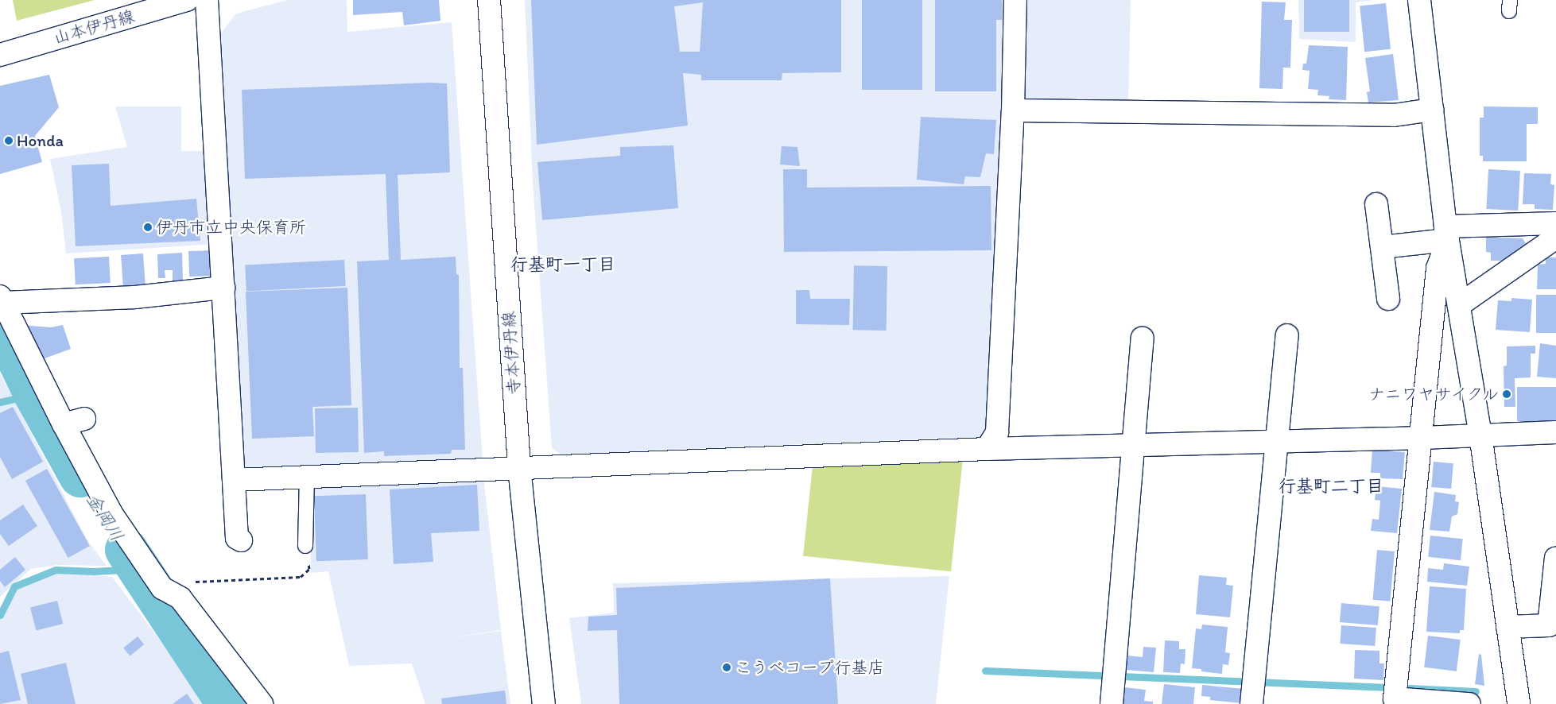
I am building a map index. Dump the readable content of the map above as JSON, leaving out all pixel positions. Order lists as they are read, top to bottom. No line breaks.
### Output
{"streets":{"street":["山本伊丹線","寺本伊丹線"]},"districts":["行基町一丁目","行基町二丁目"],"water":["金岡川"],"places":["Honda","伊丹市立中央保育所","ナニワヤサイクル","こうべコープ行基店"]}
